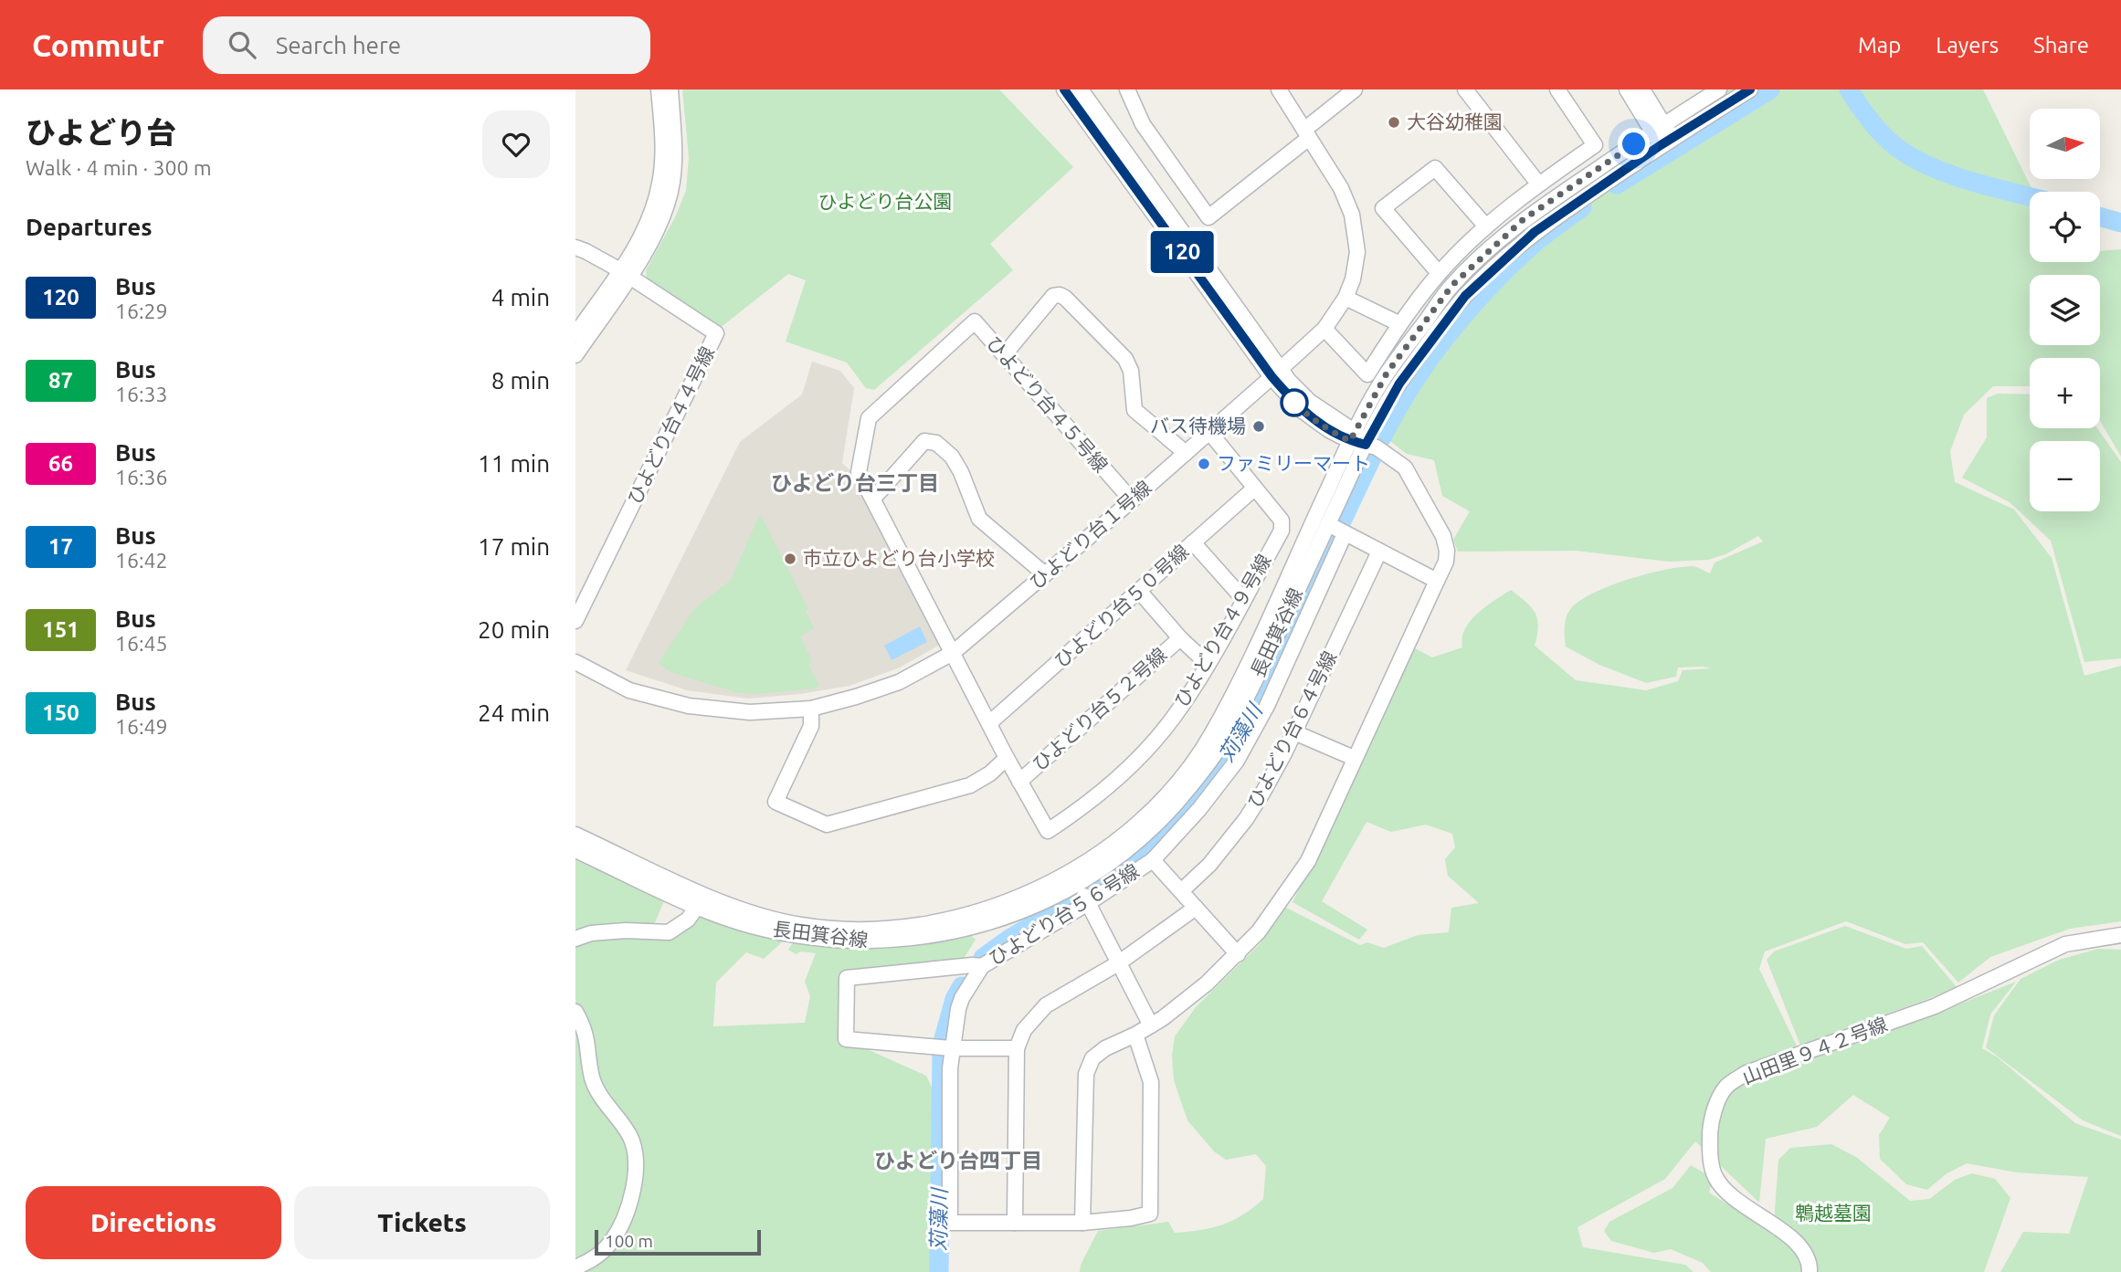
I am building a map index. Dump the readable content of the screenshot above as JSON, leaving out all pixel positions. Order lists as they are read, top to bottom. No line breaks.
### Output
{"streets":{"street":["ひよどり台４５号線","ひよどり台４４号線","ひよどり台１号線","ひよどり台５０号線","ひよどり台４９号線","長田箕谷線","ひよどり台５２号線","ひよどり台６４号線","ひよどり台５６号線","山田里９４２号線"]},"crossings":[["ひよどり台４５号線","ひよどり台１号線"],["ひよどり台４５号線","ひよどり台４９号線"],["ひよどり台１号線","ひよどり台４９号線"],["ひよどり台５０号線","ひよどり台４９号線"],["ひよどり台４９号線","ひよどり台５２号線"]],"districts":["ひよどり台三丁目","ひよどり台四丁目"],"water":["苅藻川"],"parks":["ひよどり台公園","鵯越墓園"],"places":["大谷幼稚園","バス待機場","ファミリーマート","市立ひよどり台小学校"],"lines":["bus line 120"],"scale_bar":"100 m","north":"right","page":{"header":"Commutr","search":"Search here","nav":["Map","Layers","Share"],"heading":[["ひよどり台","Walk · 4 min · 300 m"],"Departures"],"on_map":"120","map_buttons":["+","−"],"list":[{"mark":"120","name":"Bus","note":"16:29","value":"4 min"},{"mark":"87","name":"Bus","note":"16:33","value":"8 min"},{"mark":"66","name":"Bus","note":"16:36","value":"11 min"},{"mark":"17","name":"Bus","note":"16:42","value":"17 min"},{"mark":"151","name":"Bus","note":"16:45","value":"20 min"},{"mark":"150","name":"Bus","note":"16:49","value":"24 min"}],"buttons":["Directions","Tickets"],"scale":"100 m"}}
